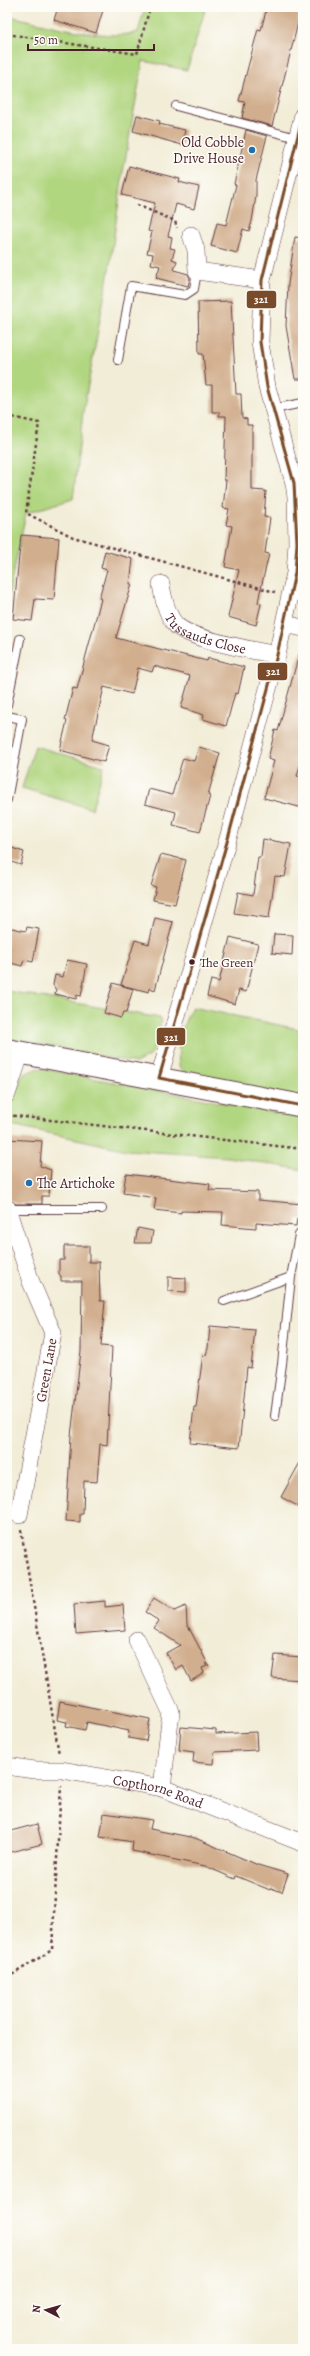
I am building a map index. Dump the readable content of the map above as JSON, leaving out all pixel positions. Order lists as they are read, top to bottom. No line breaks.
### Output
{"streets":{"street":["Tussauds Close","Green Lane","Copthorne Road"]},"places":["Old Cobble Drive House","The Green","The Artichoke"],"lines":["transit line 321"],"scale_bar":"50 m","north":"left"}
